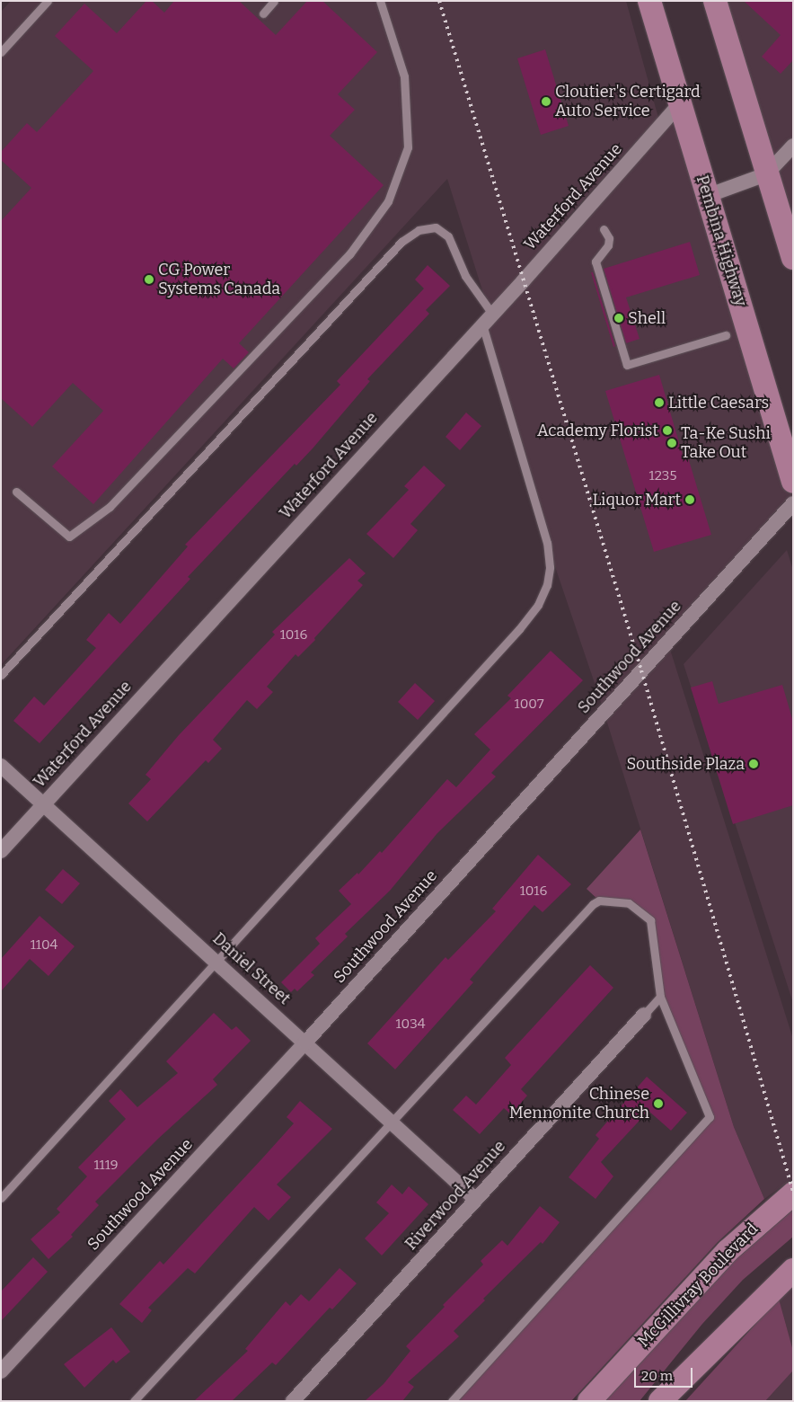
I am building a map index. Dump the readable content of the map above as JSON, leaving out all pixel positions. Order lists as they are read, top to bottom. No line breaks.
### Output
{"streets":{"main road":["Pembina Highway","McGillivray Boulevard"],"street":["Waterford Avenue","Southwood Avenue","Daniel Street","Riverwood Avenue"]},"crossings":[["Waterford Avenue","Pembina Highway"],["Waterford Avenue","Daniel Street"],["Southwood Avenue","Daniel Street"],["Daniel Street","Riverwood Avenue"]],"places":["Cloutier's Certigard Auto Service","CG Power Systems Canada","Shell","Little Caesars","Academy Florist","Ta-Ke Sushi Take Out","Liquor Mart","Southside Plaza","Chinese Mennonite Church"],"house_numbers":["1235","1016","1007","1016","1104","1034","1119"],"scale_bar":"20 m"}
